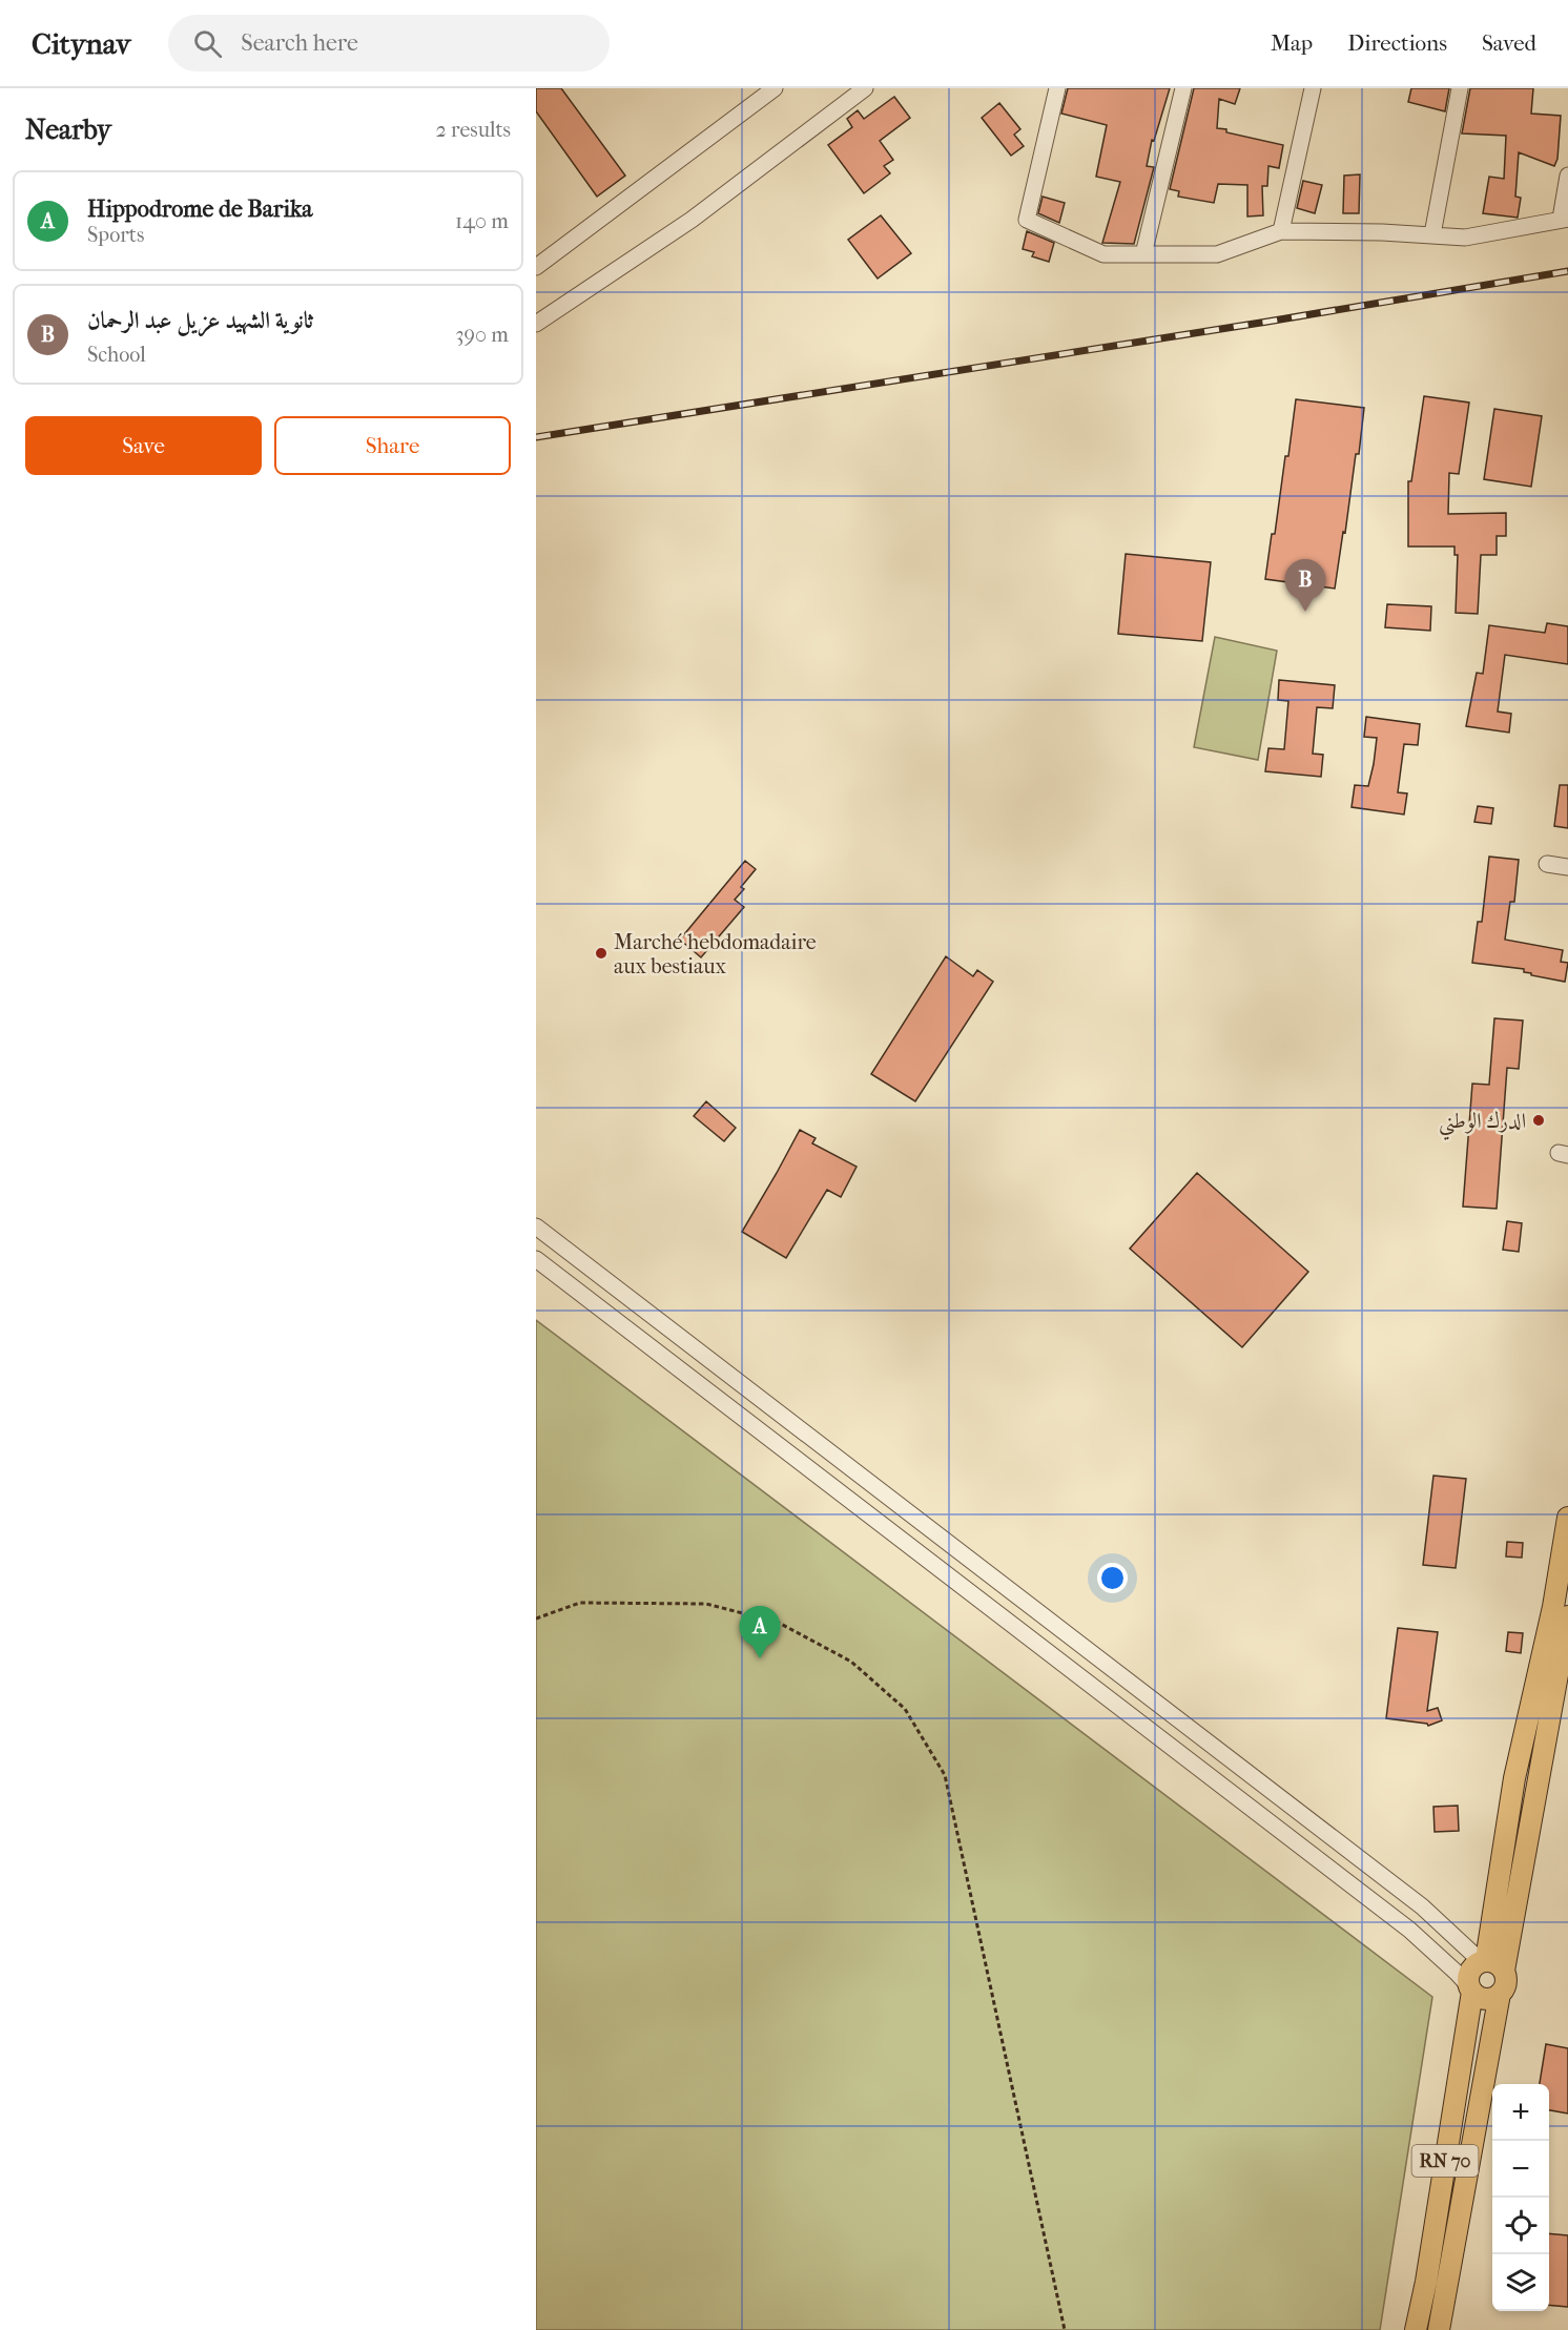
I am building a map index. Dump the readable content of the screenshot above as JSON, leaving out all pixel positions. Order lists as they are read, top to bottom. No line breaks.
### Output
{"streets":{"main road":["RN 70"]},"places":["Marché hebdomadaire aux bestiaux","الدرك الوطني"],"page":{"header":"Citynav","search":"Search here","nav":["Map","Directions","Saved"],"heading":["Nearby","2 results"],"list":[{"mark":"A","name":"Hippodrome de Barika","note":"Sports","value":"140 m"},{"mark":"B","name":"ثانوية الشهيد عزيل عبد الرحمان","note":"School","value":"390 m"}],"buttons":["Save","Share"],"pins":["B","A"],"map_buttons":["+","−"]}}
